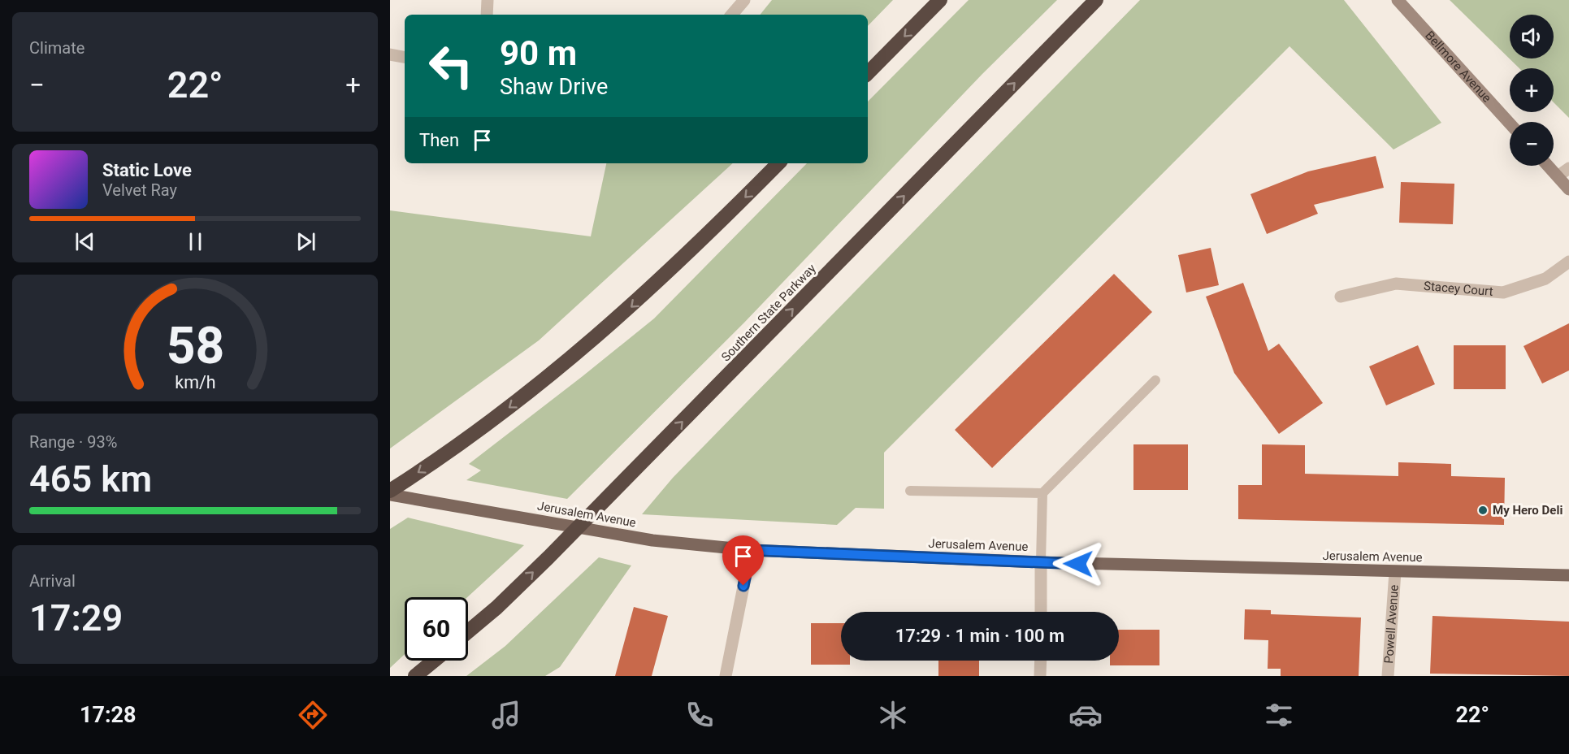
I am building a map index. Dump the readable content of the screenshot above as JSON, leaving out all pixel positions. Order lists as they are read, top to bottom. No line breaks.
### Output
{"streets":{"highway":["Southern State Parkway"],"main road":["Bellmore Avenue","Jerusalem Avenue"],"street":["Stacey Court","Powell Avenue"]},"crossings":[["Jerusalem Avenue","Powell Avenue"]],"places":["My Hero Deli"],"page":{"tile":["Climate",["Range · 93%","465 km"],["Arrival","17:29"]],"map_buttons":["+","−"],"turn":["90 m","Shaw Drive"],"heat":["−","22°","+"],"then":"Then","song":["Static Love","Velvet Ray"],"limit":"60","trip":"17:29 · 1 min · 100 m","tabs":["17:28","22°"],"gauge":["58","km/h"]}}
